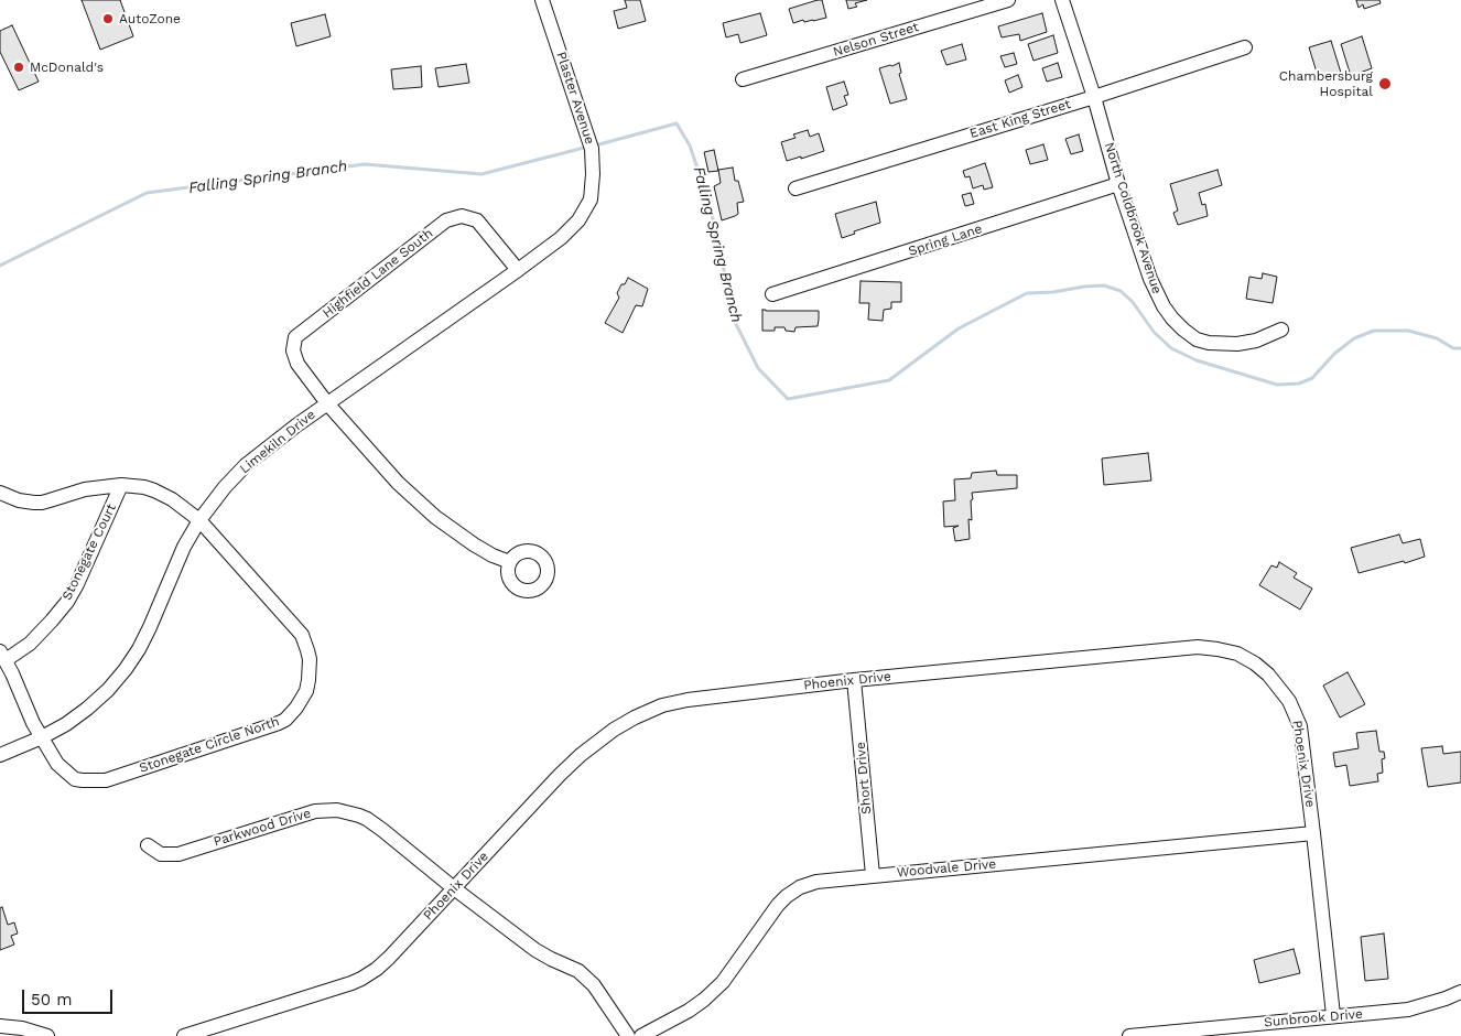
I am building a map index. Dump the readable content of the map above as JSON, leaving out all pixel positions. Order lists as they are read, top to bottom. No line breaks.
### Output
{"streets":{"street":["Nelson Street","Plaster Avenue","East King Street","North Coldbrook Avenue","Spring Lane","Highfield Lane South","Limekiln Drive","Stonegate Court","Phoenix Drive","Stonegate Circle North","Short Drive","Parkwood Drive","Woodvale Drive","Sunbrook Drive"]},"crossings":[["Plaster Avenue","Limekiln Drive"],["East King Street","North Coldbrook Avenue"],["North Coldbrook Avenue","Spring Lane"],["Highfield Lane South","Limekiln Drive"],["Limekiln Drive","Stonegate Circle North"],["Stonegate Court","Stonegate Circle North"],["Phoenix Drive","Short Drive"],["Phoenix Drive","Parkwood Drive"],["Phoenix Drive","Woodvale Drive"],["Phoenix Drive","Sunbrook Drive"],["Short Drive","Woodvale Drive"]],"water":["Falling Spring Branch"],"places":["AutoZone","McDonald's","Chambersburg Hospital"],"scale_bar":"50 m"}
